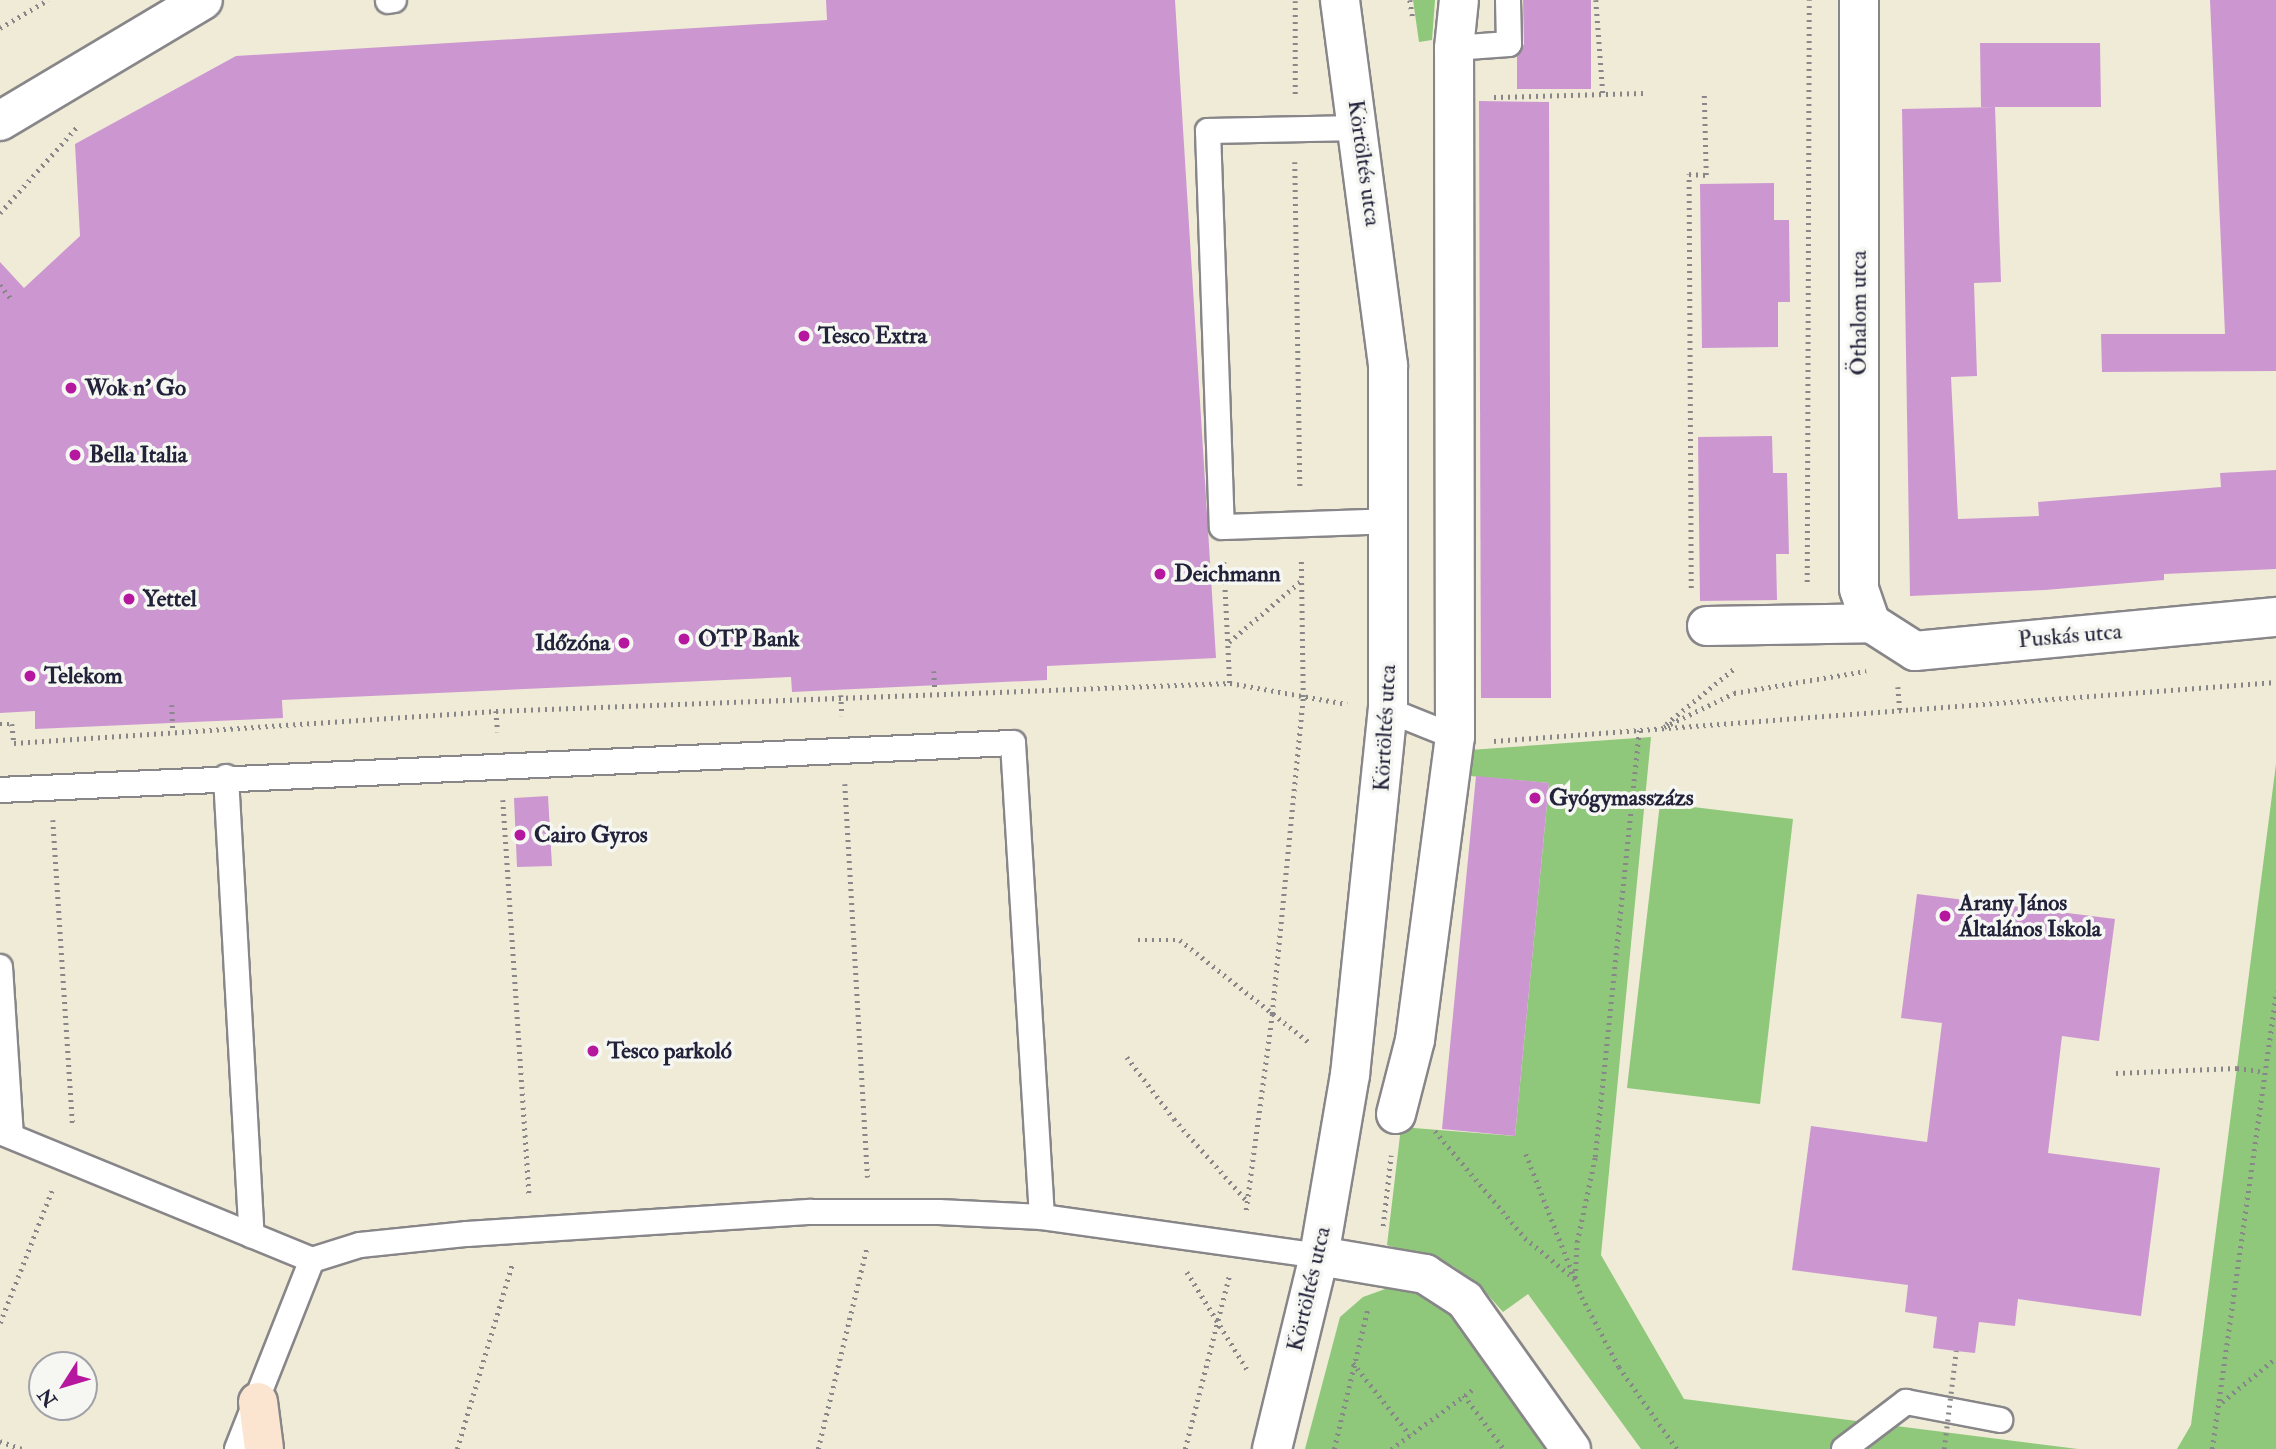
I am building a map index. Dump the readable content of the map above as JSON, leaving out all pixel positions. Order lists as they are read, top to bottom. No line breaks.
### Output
{"streets":{"street":["Körtöltés utca","Öthalom utca","Puskás utca"]},"places":["Tesco Extra","Wok n' Go","Bella Italia","Deichmann","Yettel","OTP Bank","Időzóna","Telekom","Gyógymasszázs","Cairo Gyros","Arany János Általános Iskola","Tesco parkoló"],"north":"bottom left"}
